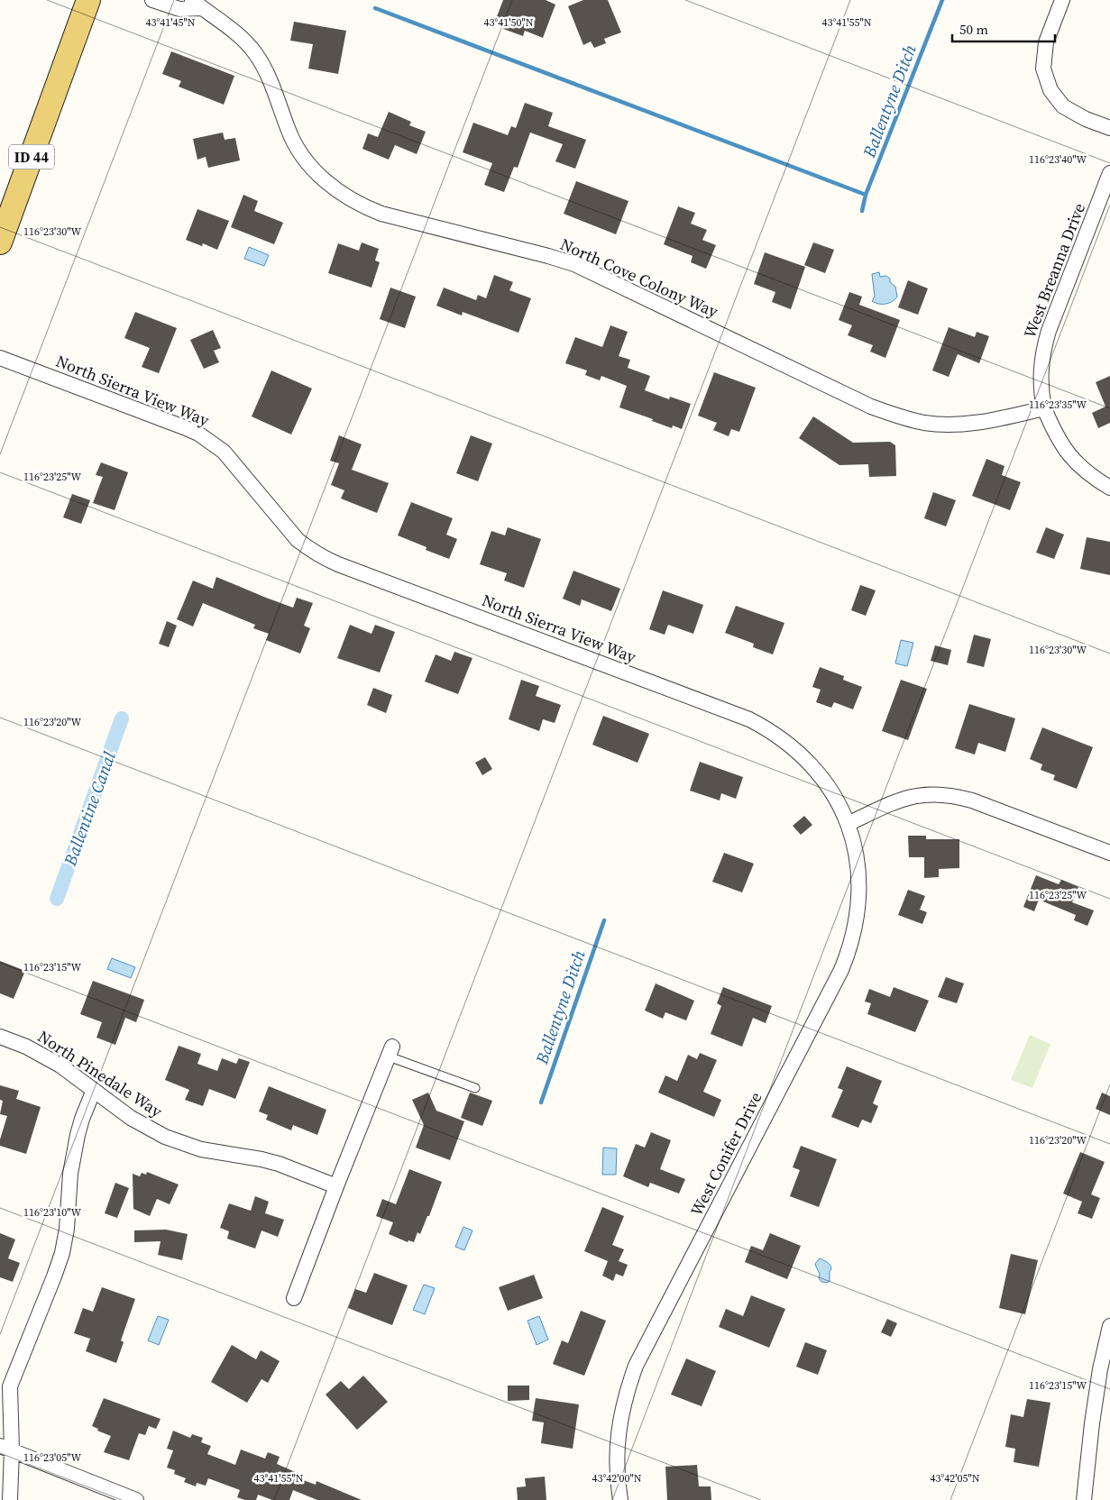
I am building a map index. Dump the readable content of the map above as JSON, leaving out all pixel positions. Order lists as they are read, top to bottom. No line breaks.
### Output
{"streets":{"main road":["ID 44"],"street":["West Breanna Drive","North Cove Colony Way","North Sierra View Way","North Pinedale Way","West Conifer Drive"]},"crossings":[["West Breanna Drive","North Cove Colony Way"],["North Sierra View Way","West Conifer Drive"]],"water":["Ballentyne Ditch","Ballentine Canal"],"scale_bar":"50 m","coordinates":["43°41'45\"N","43°41'50\"N","43°41'55\"N","116°23'40\"W","116°23'30\"W","116°23'35\"W","116°23'25\"W","116°23'20\"W","116°23'15\"W","116°23'10\"W","116°23'05\"W","43°42'00\"N","43°42'05\"N"]}
